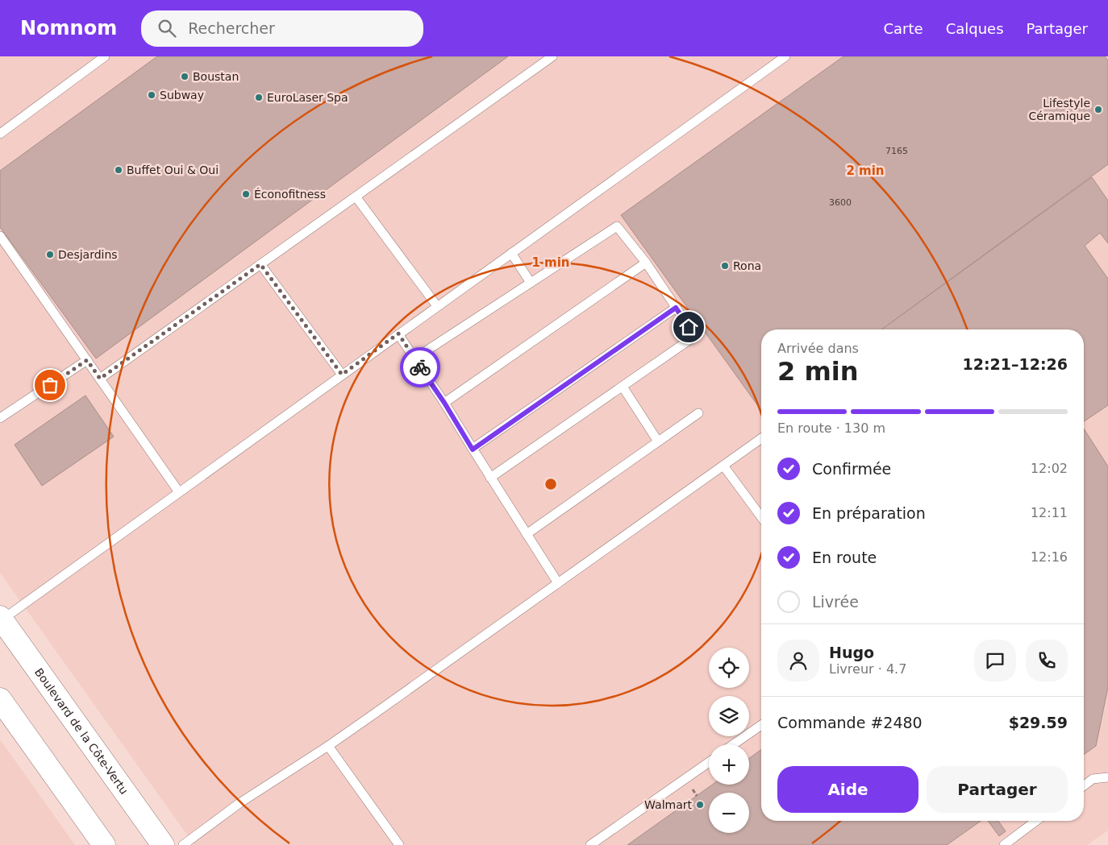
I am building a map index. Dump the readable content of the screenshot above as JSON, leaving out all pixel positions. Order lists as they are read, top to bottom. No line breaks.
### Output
{"streets":{"main road":["Boulevard de la Côte-Vertu"]},"places":["Boustan","Subway","EuroLaser Spa","Lifestyle Céramique","Buffet Oui & Oui","Éconofitness","Desjardins","Rona","Walmart"],"house_numbers":["7165","3600"],"page":{"header":"Nomnom","search":"Rechercher","nav":["Carte","Calques","Partager"],"heading":["2 min","Arrivée dans","12:21–12:26"],"panel":["Hugo","Livreur · 4.7","Commande #2480","$29.59"],"bar":"En route · 130 m","list":[["Confirmée","12:02"],["En préparation","12:11"],["En route","12:16"],"Livrée"],"map_buttons":["+","−"],"buttons":["Aide","Partager"]},"rings":["2 min","1 min"]}
